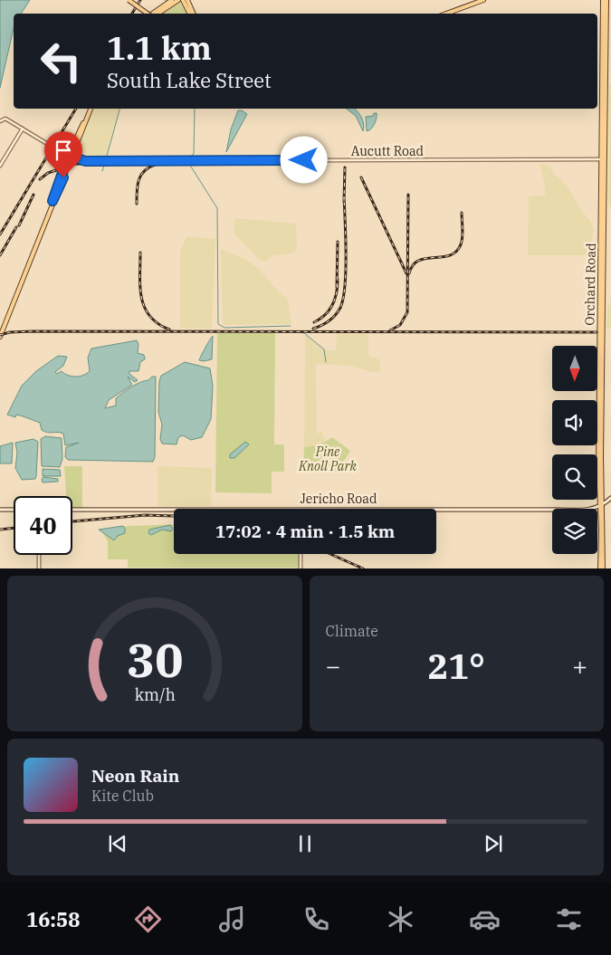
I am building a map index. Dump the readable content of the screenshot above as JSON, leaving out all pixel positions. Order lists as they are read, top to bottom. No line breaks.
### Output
{"streets":{"main road":["Orchard Road","Jericho Road"],"street":["Aucutt Road"]},"crossings":[["Aucutt Road","Orchard Road"],["Orchard Road","Jericho Road"]],"parks":["Pine Knoll Park"],"north":"bottom","page":{"turn":["1.1 km","South Lake Street"],"limit":"40","trip":"17:02 · 4 min · 1.5 km","tile":"Climate","heat":["−","21°","+"],"song":["Neon Rain","Kite Club"],"tabs":"16:58","gauge":["30","km/h"]}}
